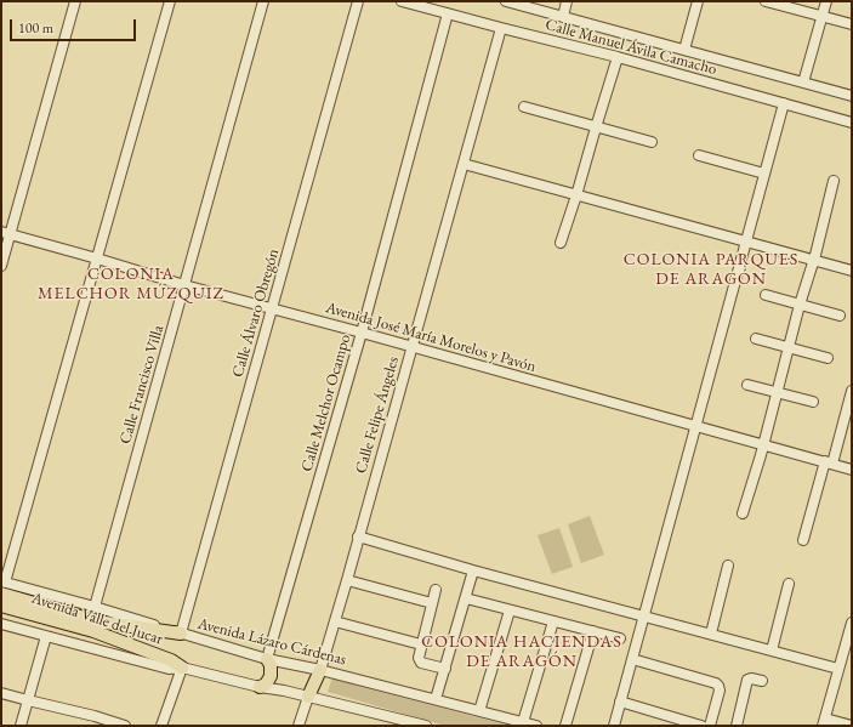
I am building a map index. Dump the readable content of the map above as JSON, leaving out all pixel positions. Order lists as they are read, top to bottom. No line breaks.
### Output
{"streets":{"main road":["Avenida Valle del Jucar"],"street":["Calle Manuel Ávila Camacho","Calle Álvaro Obregón","Avenida José María Morelos y Pavón","Calle Francisco Villa","Calle Melchor Ocampo","Calle Felipe Ángeles","Avenida Lázaro Cárdenas"]},"crossings":[["Calle Manuel Ávila Camacho","Calle Melchor Ocampo"],["Calle Manuel Ávila Camacho","Calle Felipe Ángeles"],["Calle Álvaro Obregón","Avenida José María Morelos y Pavón"],["Calle Álvaro Obregón","Avenida Valle del Jucar"],["Calle Álvaro Obregón","Avenida Lázaro Cárdenas"],["Avenida José María Morelos y Pavón","Calle Francisco Villa"],["Avenida José María Morelos y Pavón","Calle Melchor Ocampo"],["Avenida José María Morelos y Pavón","Calle Felipe Ángeles"],["Calle Francisco Villa","Avenida Lázaro Cárdenas"],["Calle Melchor Ocampo","Avenida Lázaro Cárdenas"],["Calle Felipe Ángeles","Avenida Lázaro Cárdenas"],["Avenida Valle del Jucar","Avenida Lázaro Cárdenas"]],"districts":["COLONIA PARQUES DE ARAGÓN","COLONIA MELCHOR MÚZQUIZ","COLONIA HACIENDAS DE ARAGÓN"],"scale_bar":"100 m"}
